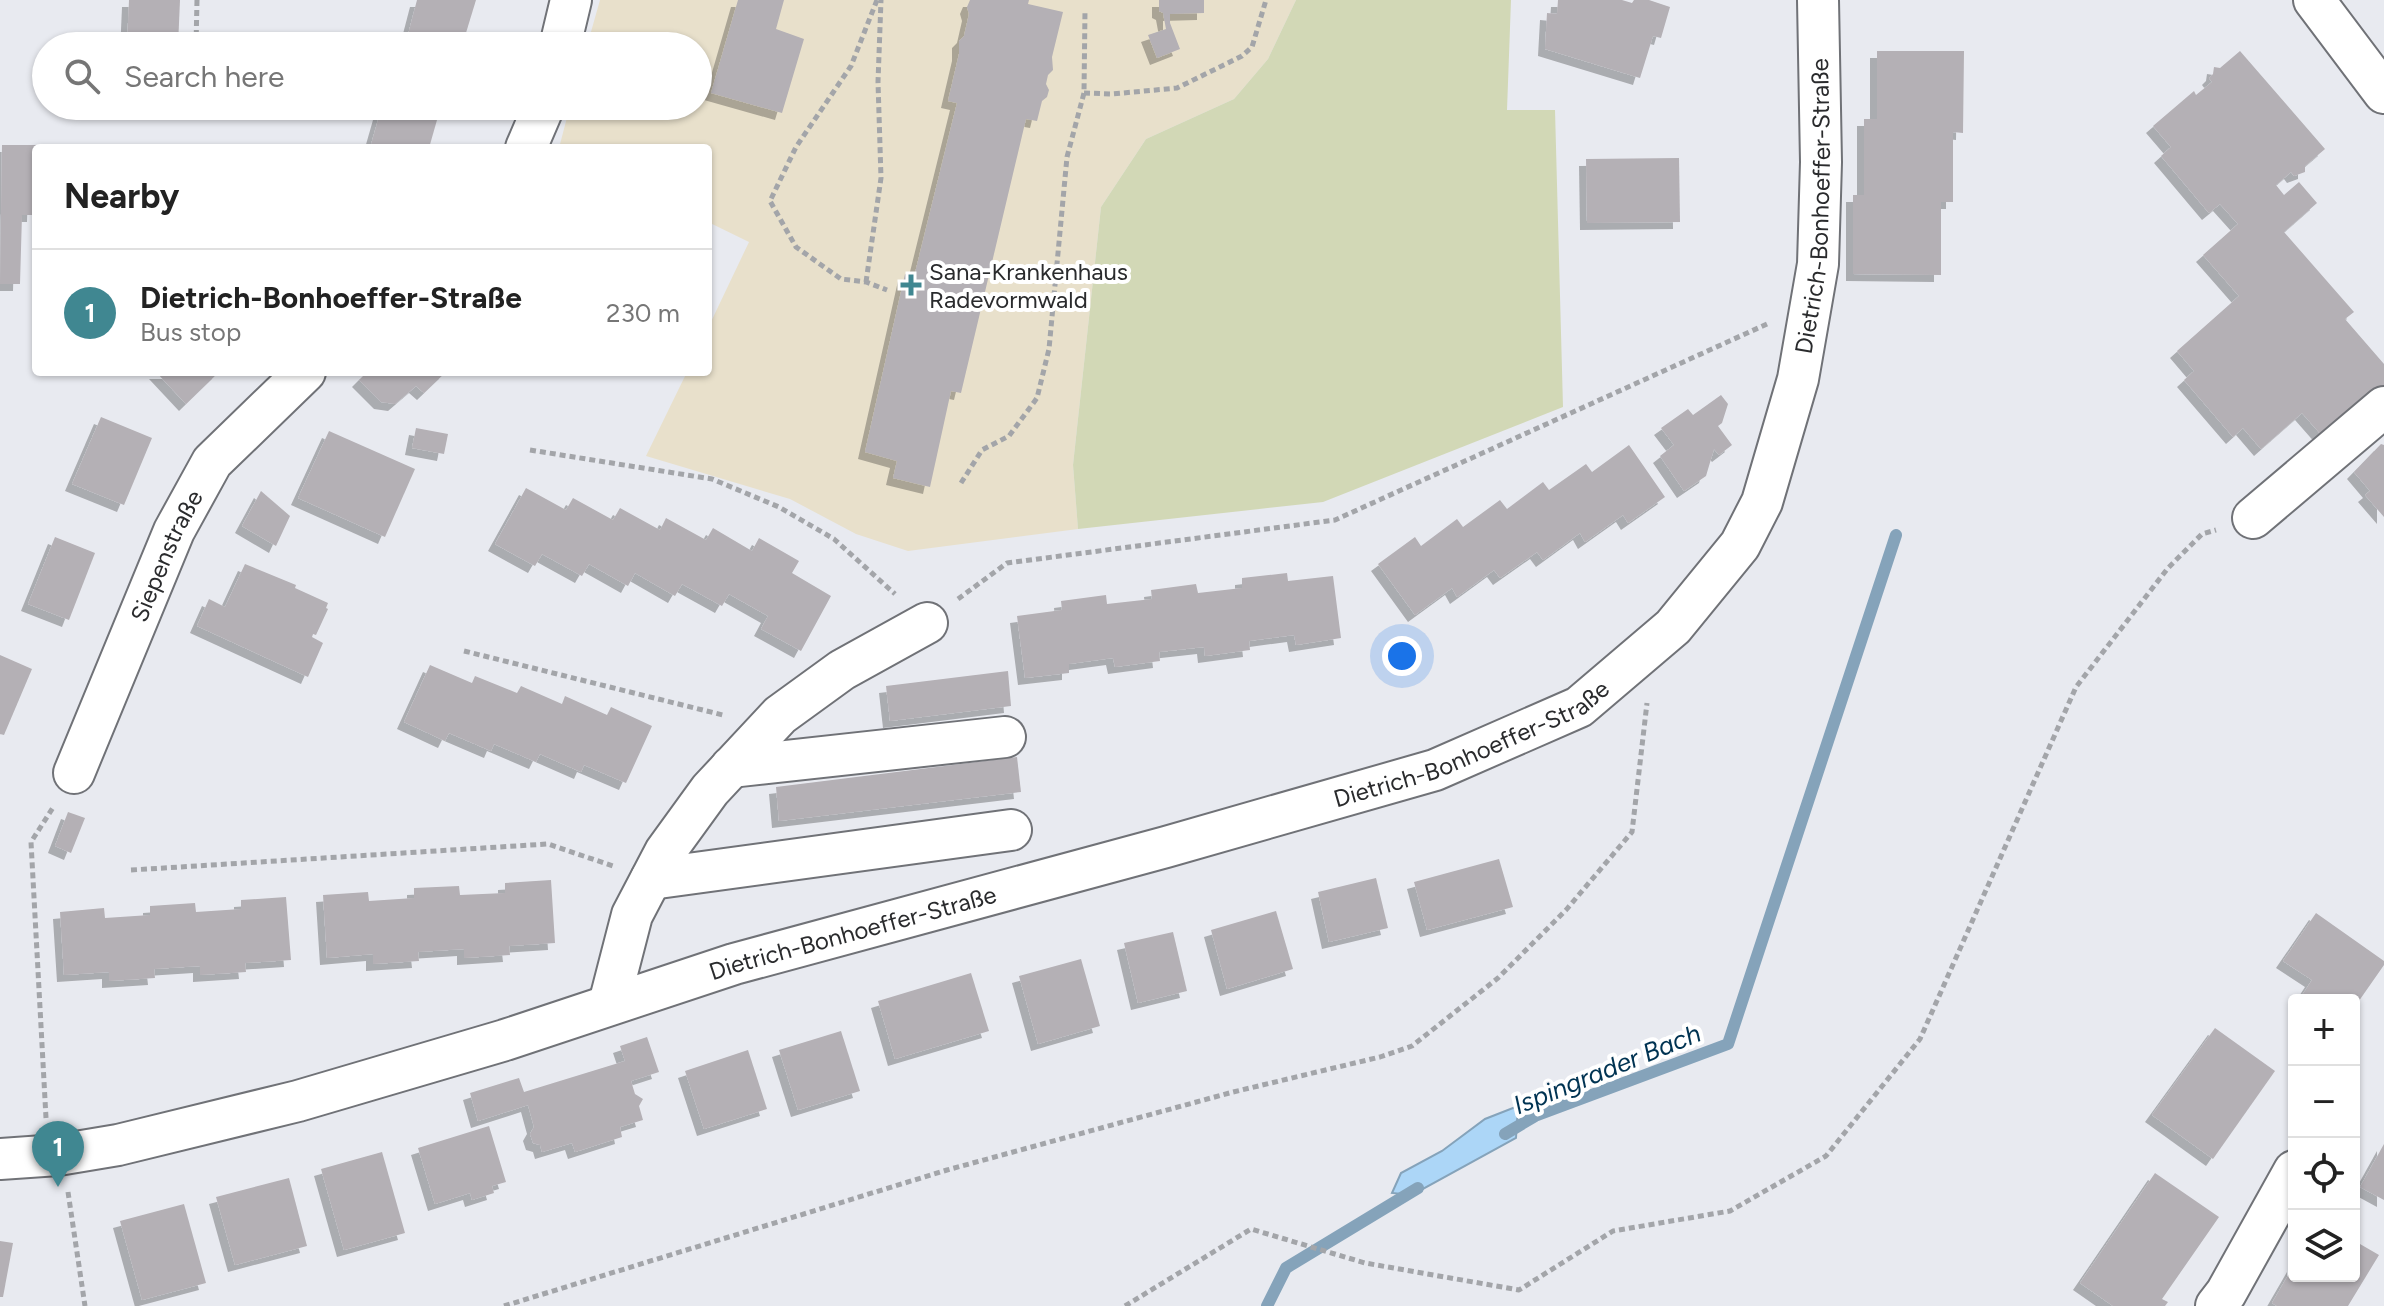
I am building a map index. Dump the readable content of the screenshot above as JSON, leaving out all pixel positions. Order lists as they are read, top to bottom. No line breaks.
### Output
{"streets":{"street":["Dietrich-Bonhoeffer-Straße","Siepenstraße"]},"water":["Ispingrader Bach"],"places":{"health":["Sana-Krankenhaus Radevormwald"]},"page":{"search":"Search here","heading":"Nearby","list":[{"mark":"1","name":"Dietrich-Bonhoeffer-Straße","note":"Bus stop","value":"230 m"}],"map_buttons":["+","−"],"pins":"1"}}
